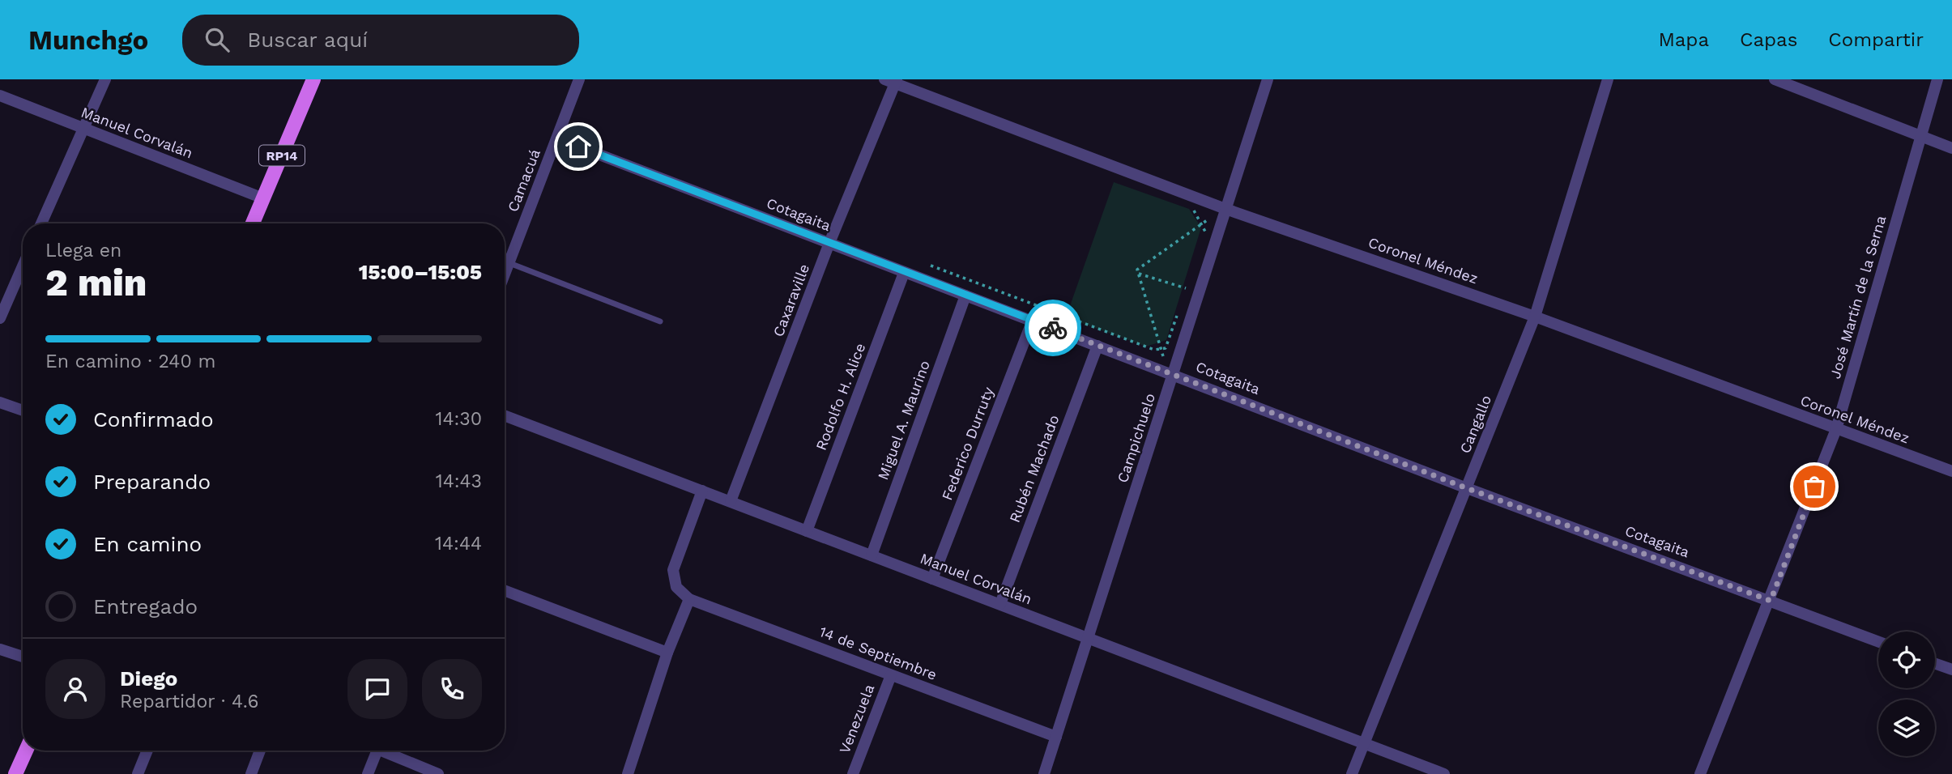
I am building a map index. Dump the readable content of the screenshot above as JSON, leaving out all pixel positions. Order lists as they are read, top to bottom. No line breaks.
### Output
{"streets":{"main road":["RP14"],"street":["Manuel Corvalán","Camacuá","Cotagaita","Coronel Méndez","José Martín de la Serna","Caxaraville","Rodolfo H. Alice","Miguel A. Maurino","Cangallo","Campichuelo","Federico Durruty","Rubén Machado","14 de Septiembre","Venezuela"]},"crossings":[["Manuel Corvalán","RP14"],["Manuel Corvalán","Caxaraville"],["Manuel Corvalán","Rodolfo H. Alice"],["Manuel Corvalán","Miguel A. Maurino"],["Manuel Corvalán","Cangallo"],["Manuel Corvalán","Campichuelo"],["Manuel Corvalán","Federico Durruty"],["Manuel Corvalán","Rubén Machado"],["Camacuá","Cotagaita"],["Cotagaita","José Martín de la Serna"],["Cotagaita","Caxaraville"],["Cotagaita","Rodolfo H. Alice"],["Cotagaita","Miguel A. Maurino"],["Cotagaita","Cangallo"],["Cotagaita","Campichuelo"],["Cotagaita","Federico Durruty"],["Cotagaita","Rubén Machado"],["Coronel Méndez","José Martín de la Serna"],["Coronel Méndez","Caxaraville"],["Coronel Méndez","Cangallo"],["Coronel Méndez","Campichuelo"],["Campichuelo","14 de Septiembre"],["14 de Septiembre","Venezuela"]],"page":{"header":"Munchgo","search":"Buscar aquí","nav":["Mapa","Capas","Compartir"],"heading":["2 min","Llega en","15:00–15:05"],"panel":["Diego","Repartidor · 4.6"],"bar":"En camino · 240 m","list":[["Confirmado","14:30"],["Preparando","14:43"],["En camino","14:44"],"Entregado"]}}
